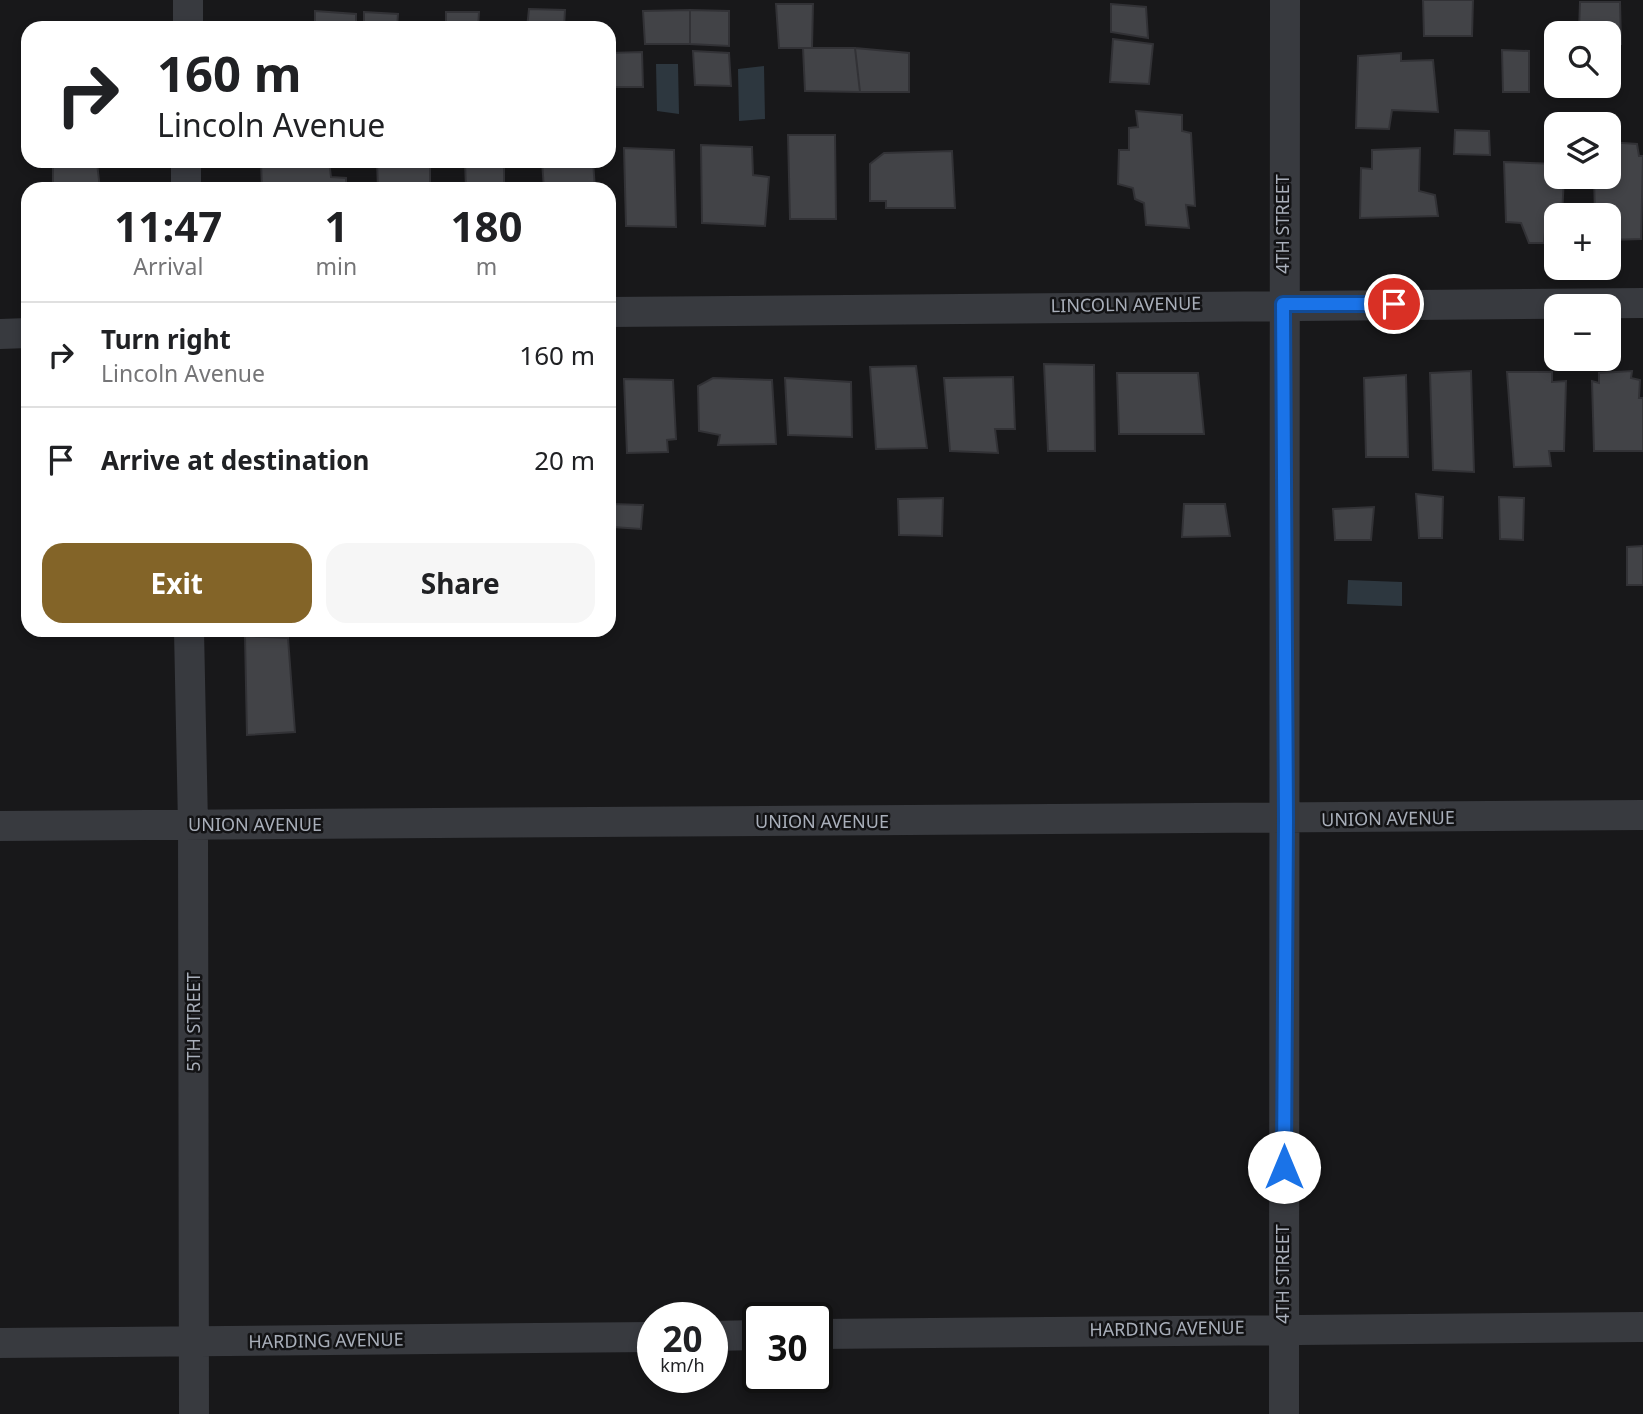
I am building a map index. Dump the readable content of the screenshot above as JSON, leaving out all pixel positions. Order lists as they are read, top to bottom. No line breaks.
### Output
{"streets":{"street":["4TH STREET","LINCOLN AVENUE","UNION AVENUE","5TH STREET","HARDING AVENUE"]},"crossings":[["4TH STREET","LINCOLN AVENUE"],["4TH STREET","UNION AVENUE"],["4TH STREET","HARDING AVENUE"],["UNION AVENUE","5TH STREET"],["5TH STREET","HARDING AVENUE"]],"page":{"map_buttons":["+","−"],"turn":["160 m","Lincoln Avenue"],"eta":["11:47","Arrival","1","min","180","m"],"list":[{"name":"Turn right","note":"Lincoln Avenue","value":"160 m"},{"name":"Arrive at destination","value":"20 m"}],"buttons":["Exit","Share"],"speed":"20 km/h","limit":"30"}}
